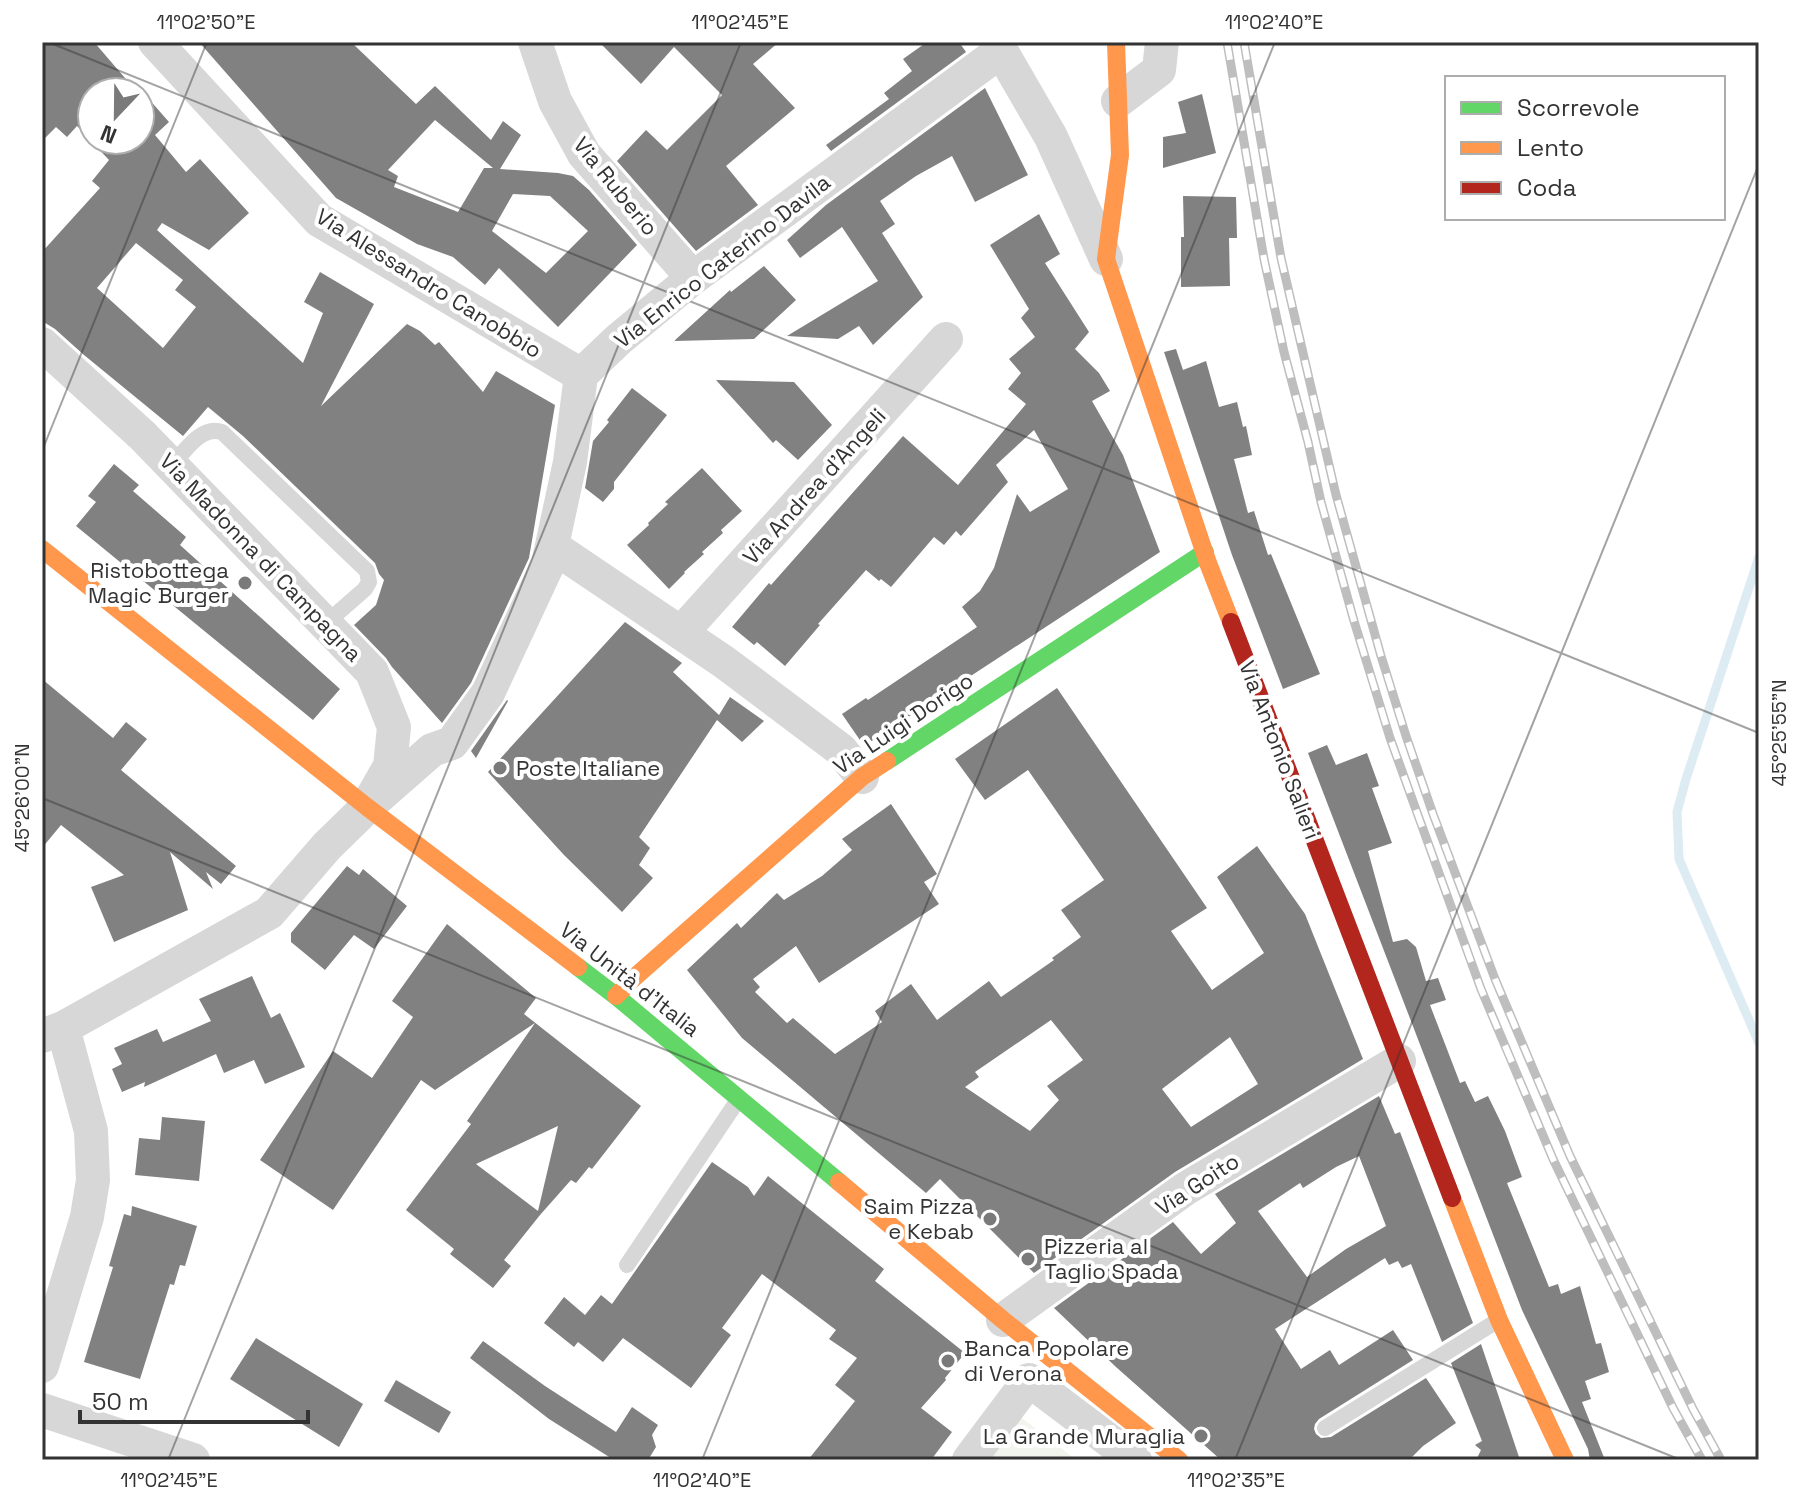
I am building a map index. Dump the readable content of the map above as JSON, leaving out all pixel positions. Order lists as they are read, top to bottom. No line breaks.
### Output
{"streets":{"street":["Via Ruberio","Via Enrico Caterino Davila","Via Alessandro Canobbio","Via Andrea d'Angeli","Via Madonna di Campagna","Via Luigi Dorigo","Via Antonio Salieri","Via Unità d'Italia","Via Goito"]},"crossings":[["Via Ruberio","Via Enrico Caterino Davila"],["Via Enrico Caterino Davila","Via Alessandro Canobbio"],["Via Enrico Caterino Davila","Via Antonio Salieri"],["Via Luigi Dorigo","Via Antonio Salieri"],["Via Luigi Dorigo","Via Unità d'Italia"],["Via Antonio Salieri","Via Goito"],["Via Unità d'Italia","Via Goito"]],"places":["Ristobottega Magic Burger","Poste Italiane","Saim Pizza e Kebab","Pizzeria al Taglio Spada","Banca Popolare di Verona","La Grande Muraglia"],"legend":["Scorrevole","Lento","Coda"],"scale_bar":"50 m","north":"bottom","coordinates":["11°02'50\"E","11°02'45\"E","11°02'40\"E","45°25'55\"N","45°26'00\"N","11°02'35\"E"]}
